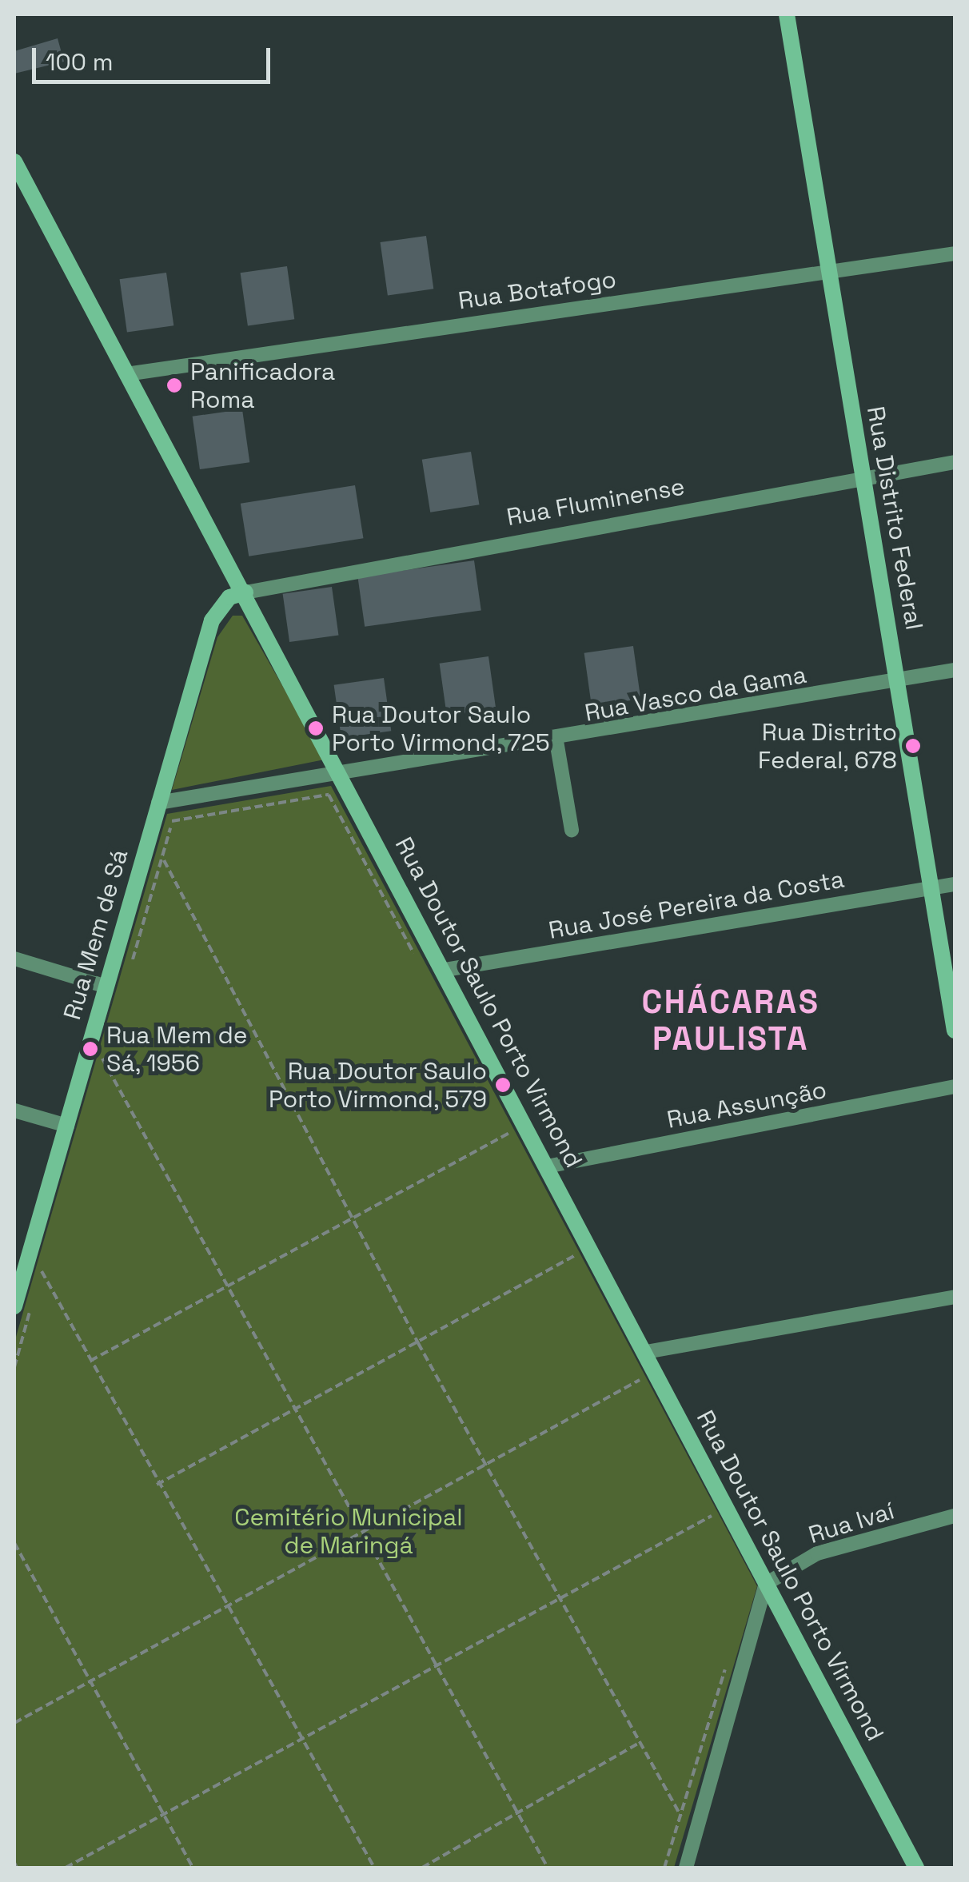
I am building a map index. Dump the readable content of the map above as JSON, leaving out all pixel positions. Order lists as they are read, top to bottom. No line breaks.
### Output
{"streets":{"street":["Rua Botafogo","Rua Fluminense","Rua Distrito Federal","Rua Vasco da Gama","Rua José Pereira da Costa","Rua Mem de Sá","Rua Doutor Saulo Porto Virmond","Rua Assunção","Rua Ivaí"]},"crossings":[["Rua Botafogo","Rua Distrito Federal"],["Rua Botafogo","Rua Doutor Saulo Porto Virmond"],["Rua Fluminense","Rua Distrito Federal"],["Rua Fluminense","Rua Mem de Sá"],["Rua Fluminense","Rua Doutor Saulo Porto Virmond"],["Rua Distrito Federal","Rua Vasco da Gama"],["Rua Distrito Federal","Rua José Pereira da Costa"],["Rua Vasco da Gama","Rua Mem de Sá"],["Rua Vasco da Gama","Rua Doutor Saulo Porto Virmond"],["Rua José Pereira da Costa","Rua Doutor Saulo Porto Virmond"],["Rua Mem de Sá","Rua Doutor Saulo Porto Virmond"],["Rua Doutor Saulo Porto Virmond","Rua Assunção"],["Rua Doutor Saulo Porto Virmond","Rua Ivaí"]],"districts":["CHÁCARAS PAULISTA"],"parks":["Cemitério Municipal de Maringá"],"places":["Panificadora Roma","Rua Doutor Saulo Porto Virmond, 725","Rua Distrito Federal, 678","Rua Mem de Sá, 1956","Rua Doutor Saulo Porto Virmond, 579"],"scale_bar":"100 m"}
